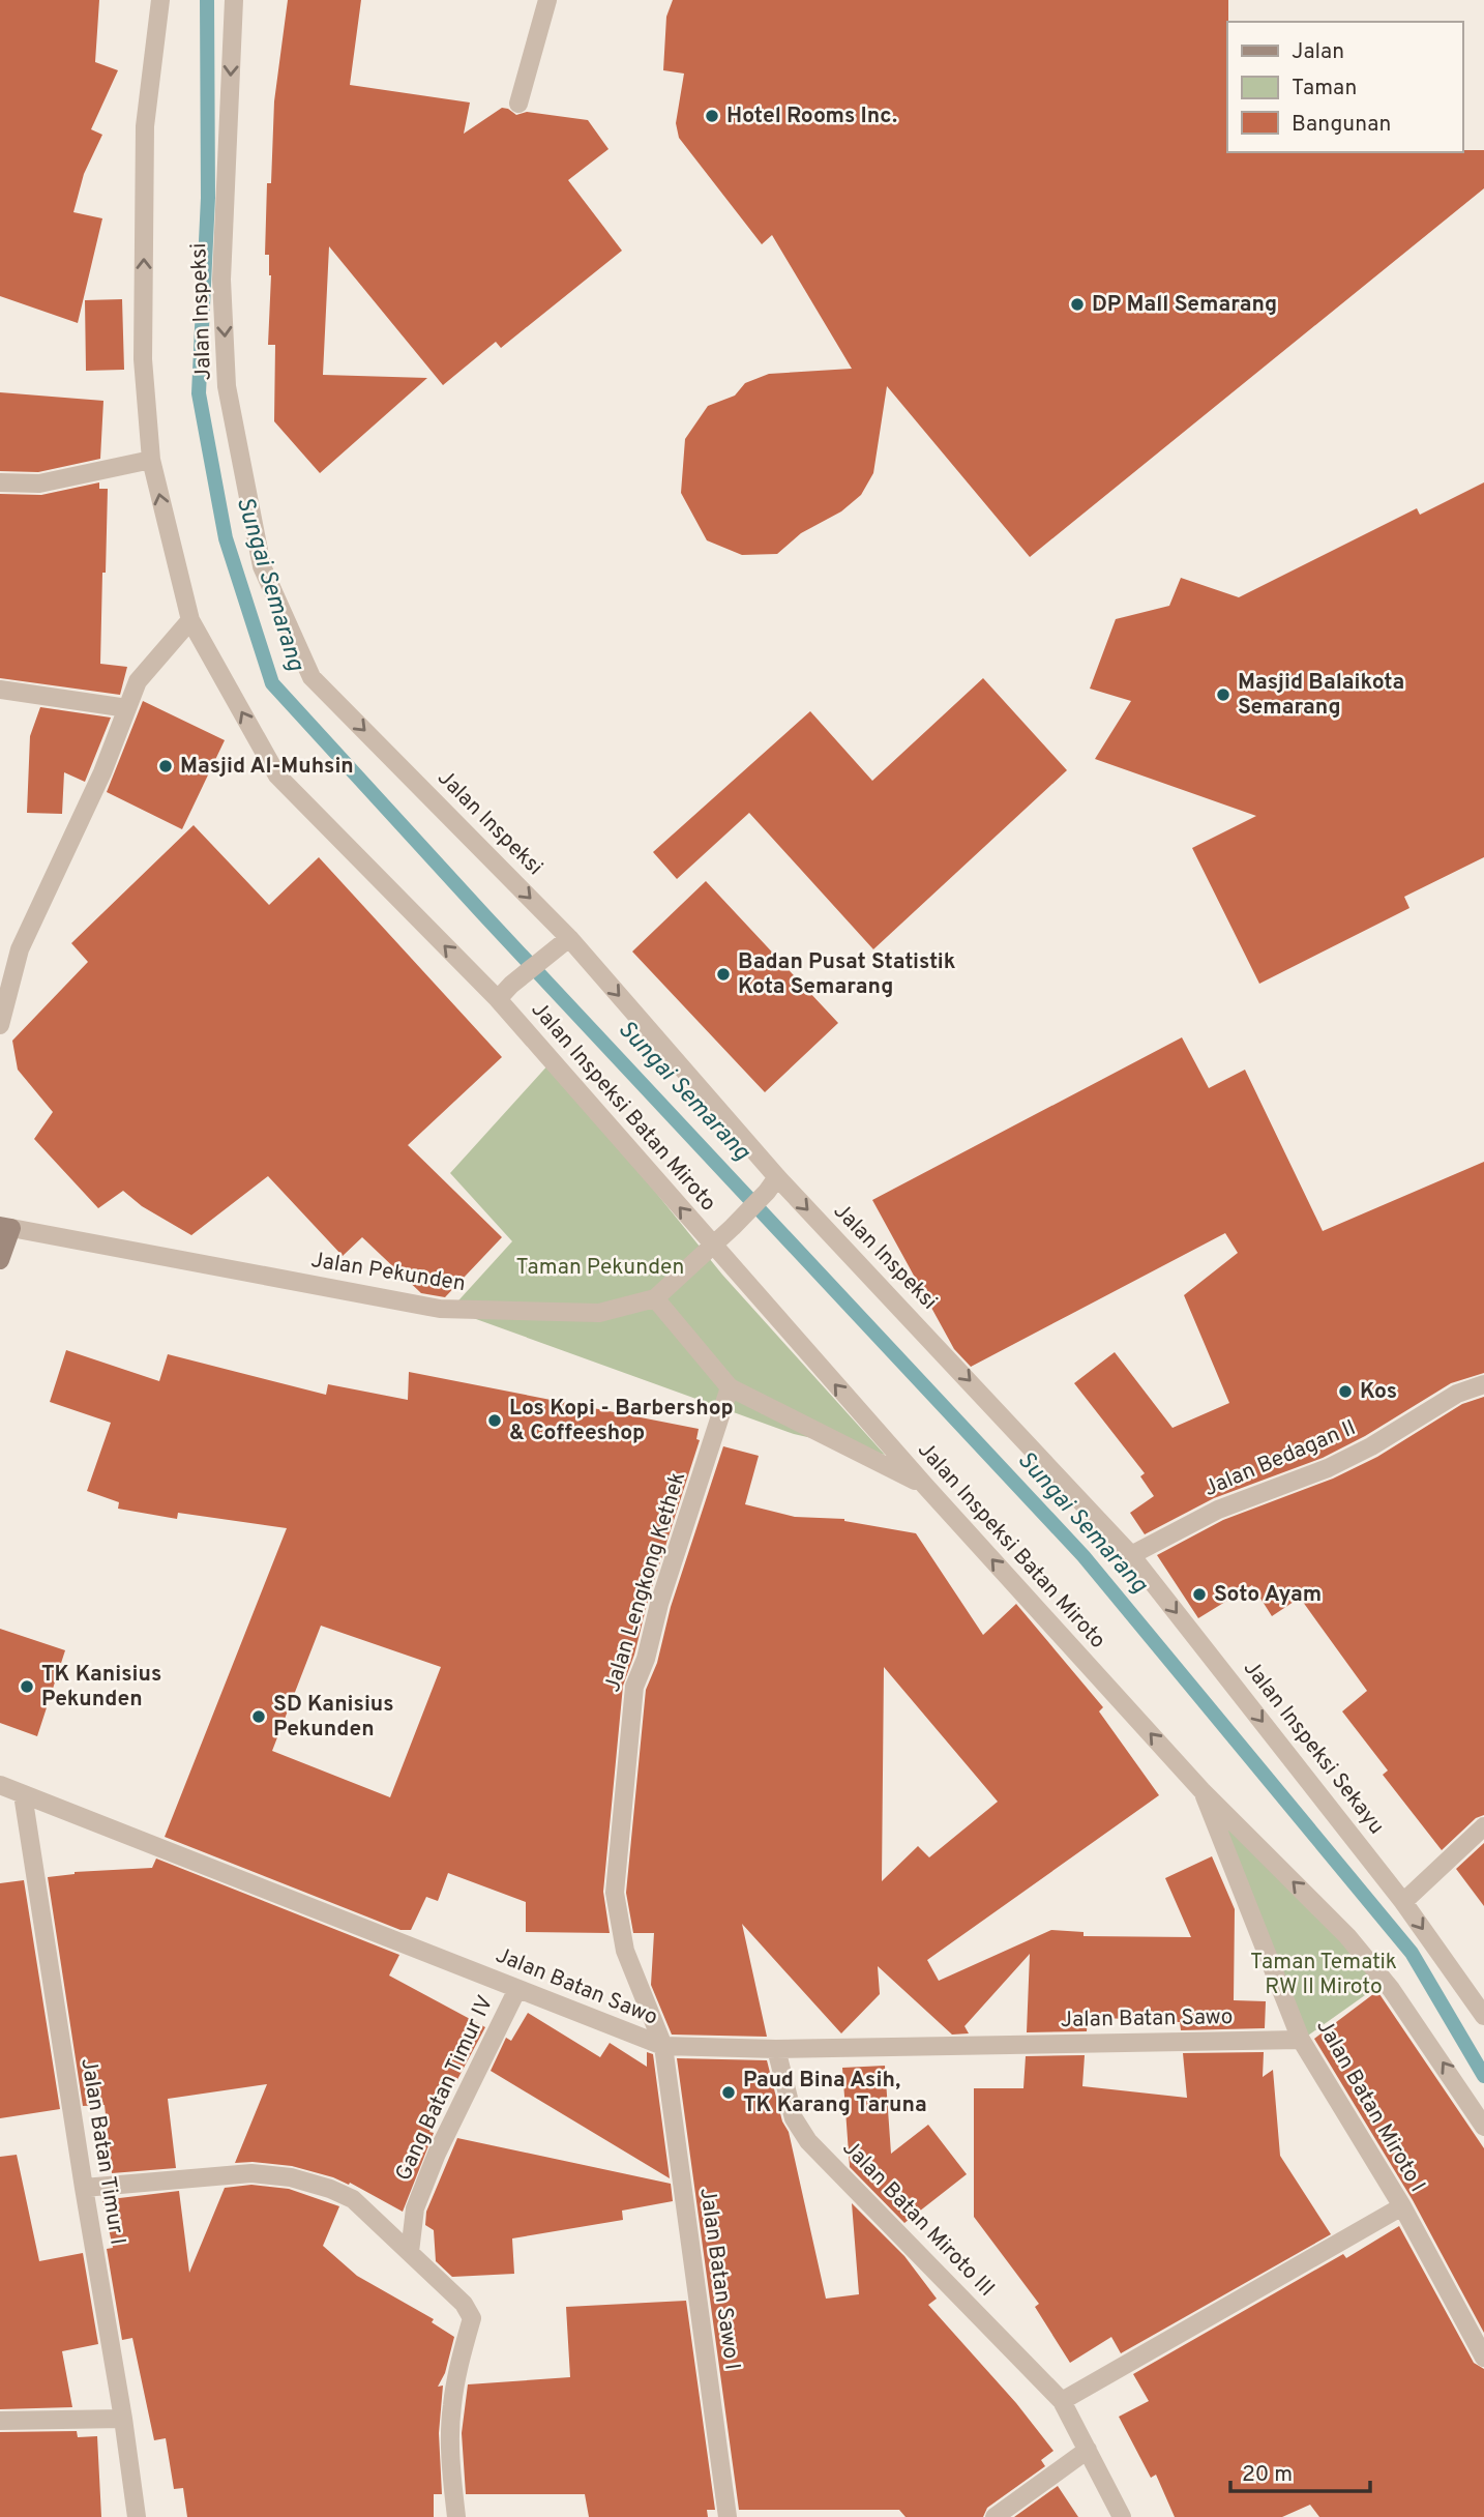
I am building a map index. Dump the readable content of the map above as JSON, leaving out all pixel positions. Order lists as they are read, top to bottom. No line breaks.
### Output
{"streets":{"street":["Jalan Inspeksi","Jalan Inspeksi Batan Miroto","Jalan Pekunden","Jalan Bedagan II","Jalan Lengkong Kethek","Jalan Inspeksi Sekayu","Jalan Batan Sawo","Gang Batan Timur IV","Jalan Batan Miroto I","Jalan Batan Timur I","Jalan Batan Miroto III","Jalan Batan Sawo I"]},"crossings":[["Jalan Inspeksi","Jalan Inspeksi Batan Miroto"],["Jalan Inspeksi","Jalan Inspeksi Sekayu"],["Jalan Inspeksi Batan Miroto","Jalan Batan Miroto I"],["Jalan Bedagan II","Jalan Inspeksi Sekayu"],["Jalan Lengkong Kethek","Jalan Batan Sawo"],["Jalan Lengkong Kethek","Jalan Batan Sawo I"],["Jalan Batan Sawo","Gang Batan Timur IV"],["Jalan Batan Sawo","Jalan Batan Miroto I"],["Jalan Batan Sawo","Jalan Batan Timur I"],["Jalan Batan Sawo","Jalan Batan Miroto III"],["Jalan Batan Sawo","Jalan Batan Sawo I"]],"one_way":["Jalan Inspeksi","Jalan Inspeksi Batan Miroto","Jalan Inspeksi Sekayu"],"water":["Sungai Semarang"],"parks":["Taman Pekunden","Taman Tematik RW II Miroto"],"places":["Hotel Rooms Inc.","DP Mall Semarang","Masjid Balaikota Semarang","Masjid Al-Muhsin","Badan Pusat Statistik Kota Semarang","Kos","Los Kopi - Barbershop & Coffeeshop","Soto Ayam","TK Kanisius Pekunden","SD Kanisius Pekunden","Paud Bina Asih, TK Karang Taruna"],"legend":["Jalan","Taman","Bangunan"],"scale_bar":"20 m"}
